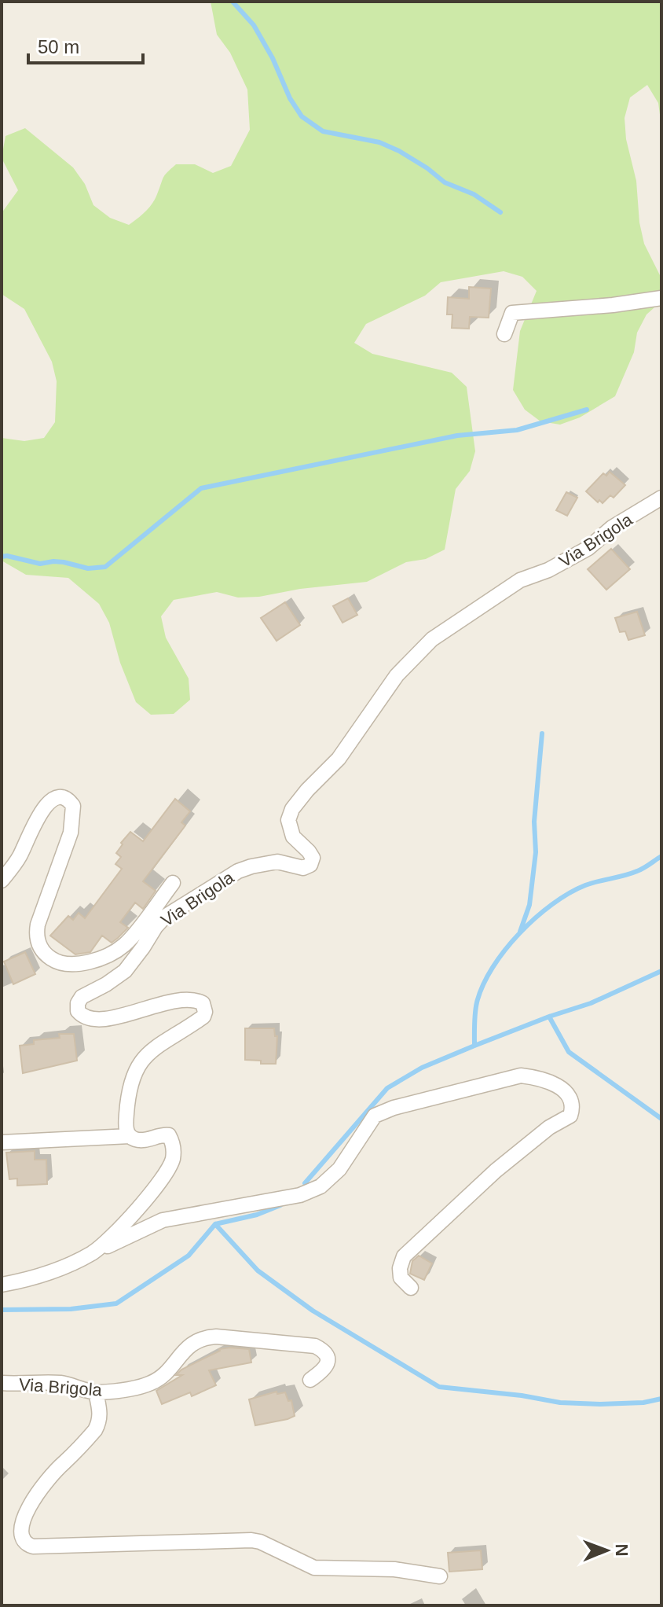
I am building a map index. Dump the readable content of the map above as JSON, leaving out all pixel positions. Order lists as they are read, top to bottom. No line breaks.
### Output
{"streets":{"street":["Via Brigola"]},"scale_bar":"50 m","north":"right"}
